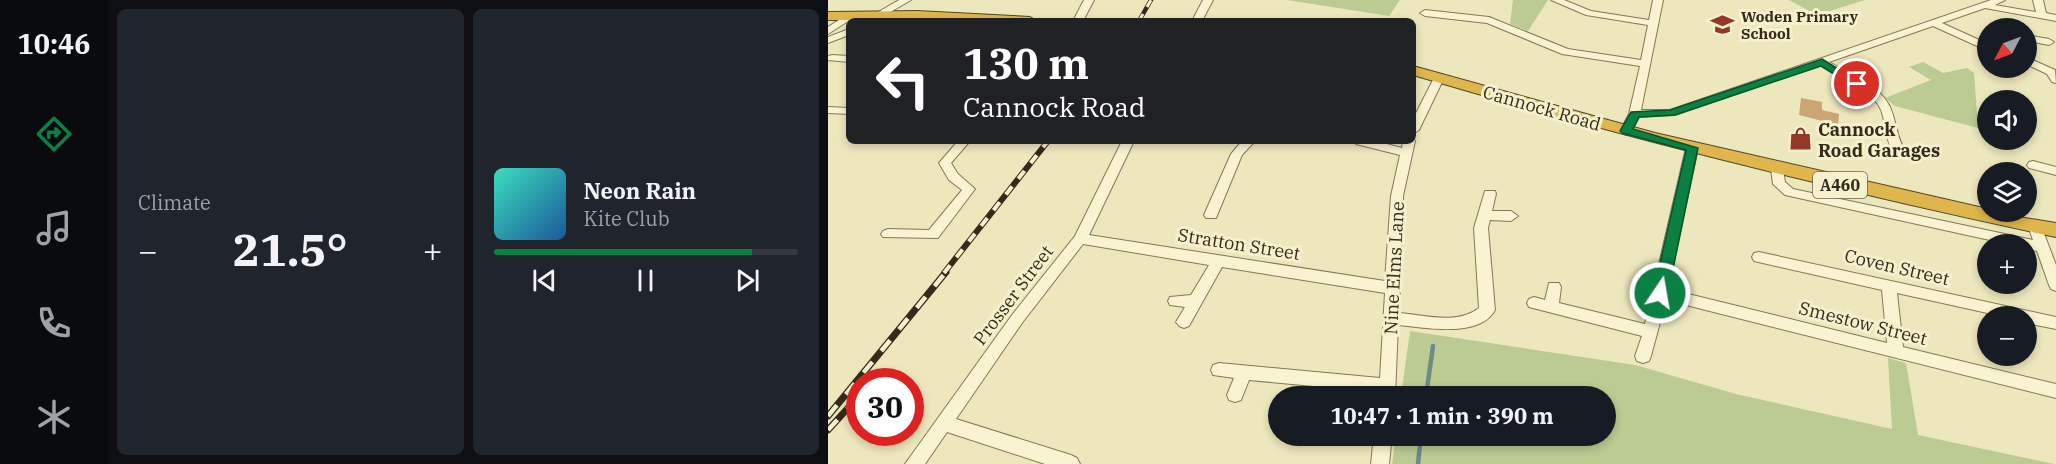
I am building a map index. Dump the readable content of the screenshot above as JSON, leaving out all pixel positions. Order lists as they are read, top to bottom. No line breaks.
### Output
{"streets":{"highway":["Cannock Road","A460"],"street":["Stratton Street","Coven Street","Nine Elms Lane","Prosser Street","Smestow Street"]},"crossings":[["Stratton Street","Nine Elms Lane"],["Stratton Street","Prosser Street"]],"places":{"school or university":["Woden Primary School"],"shop":["Cannock Road Garages"]},"north":"bottom left","page":{"tabs":"10:46","tile":"Climate","map_buttons":["+","−"],"turn":["130 m","Cannock Road"],"song":["Neon Rain","Kite Club"],"heat":["−","21.5°","+"],"limit":"30","trip":"10:47 · 1 min · 390 m"}}
